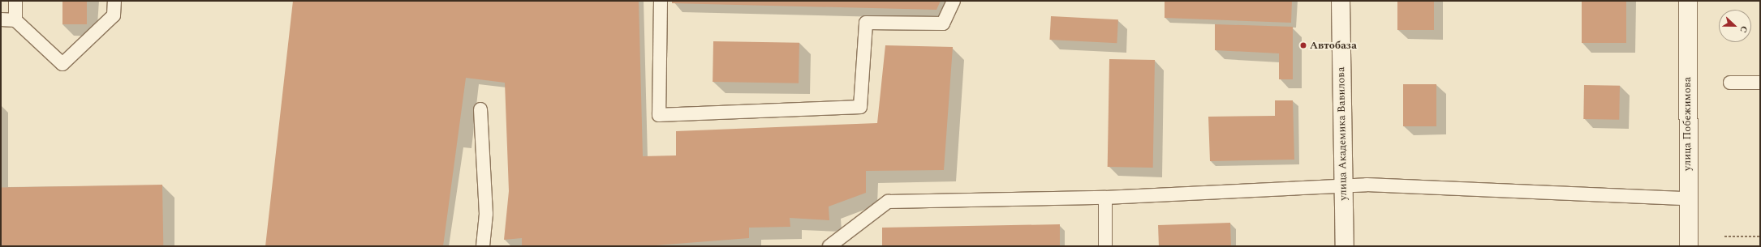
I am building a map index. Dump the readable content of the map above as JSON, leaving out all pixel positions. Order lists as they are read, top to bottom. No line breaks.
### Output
{"streets":{"street":["улица Побежимова","улица Академика Вавилова"]},"places":["Автобаза"],"north":"right"}
